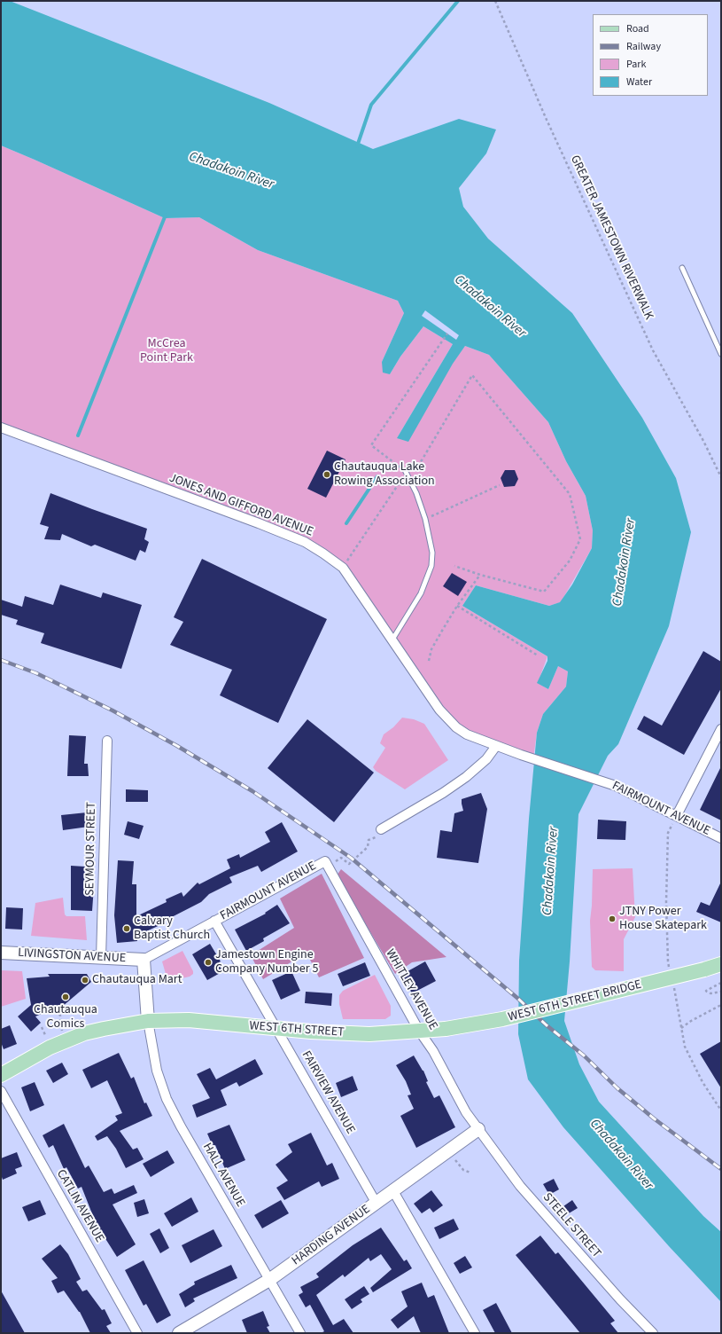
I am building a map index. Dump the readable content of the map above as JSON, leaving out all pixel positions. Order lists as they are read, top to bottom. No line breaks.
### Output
{"streets":{"main road":["WEST 6TH STREET BRIDGE","WEST 6TH STREET"],"street":["JONES AND GIFFORD AVENUE","FAIRMOUNT AVENUE","SEYMOUR STREET","LIVINGSTON AVENUE","WHITLEY AVENUE","FAIRVIEW AVENUE","HALL AVENUE","CATLIN AVENUE","STEELE STREET","HARDING AVENUE"],"path":["GREATER JAMESTOWN RIVERWALK"]},"crossings":[["JONES AND GIFFORD AVENUE","FAIRMOUNT AVENUE"],["FAIRMOUNT AVENUE","LIVINGSTON AVENUE"],["FAIRMOUNT AVENUE","WHITLEY AVENUE"],["FAIRMOUNT AVENUE","FAIRVIEW AVENUE"],["SEYMOUR STREET","LIVINGSTON AVENUE"],["WHITLEY AVENUE","WEST 6TH STREET"],["WHITLEY AVENUE","STEELE STREET"],["WHITLEY AVENUE","HARDING AVENUE"],["WEST 6TH STREET BRIDGE","WEST 6TH STREET"],["WEST 6TH STREET","FAIRVIEW AVENUE"],["WEST 6TH STREET","HALL AVENUE"],["FAIRVIEW AVENUE","HARDING AVENUE"],["HALL AVENUE","HARDING AVENUE"],["STEELE STREET","HARDING AVENUE"]],"water":["Chadakoin River"],"parks":["McCrea Point Park"],"places":["Chautauqua Lake Rowing Association","JTNY Power House Skatepark","Calvary Baptist Church","Jamestown Engine Company Number 5","Chautauqua Mart","Chautauqua Comics"],"legend":["Road","Railway","Park","Water"]}
